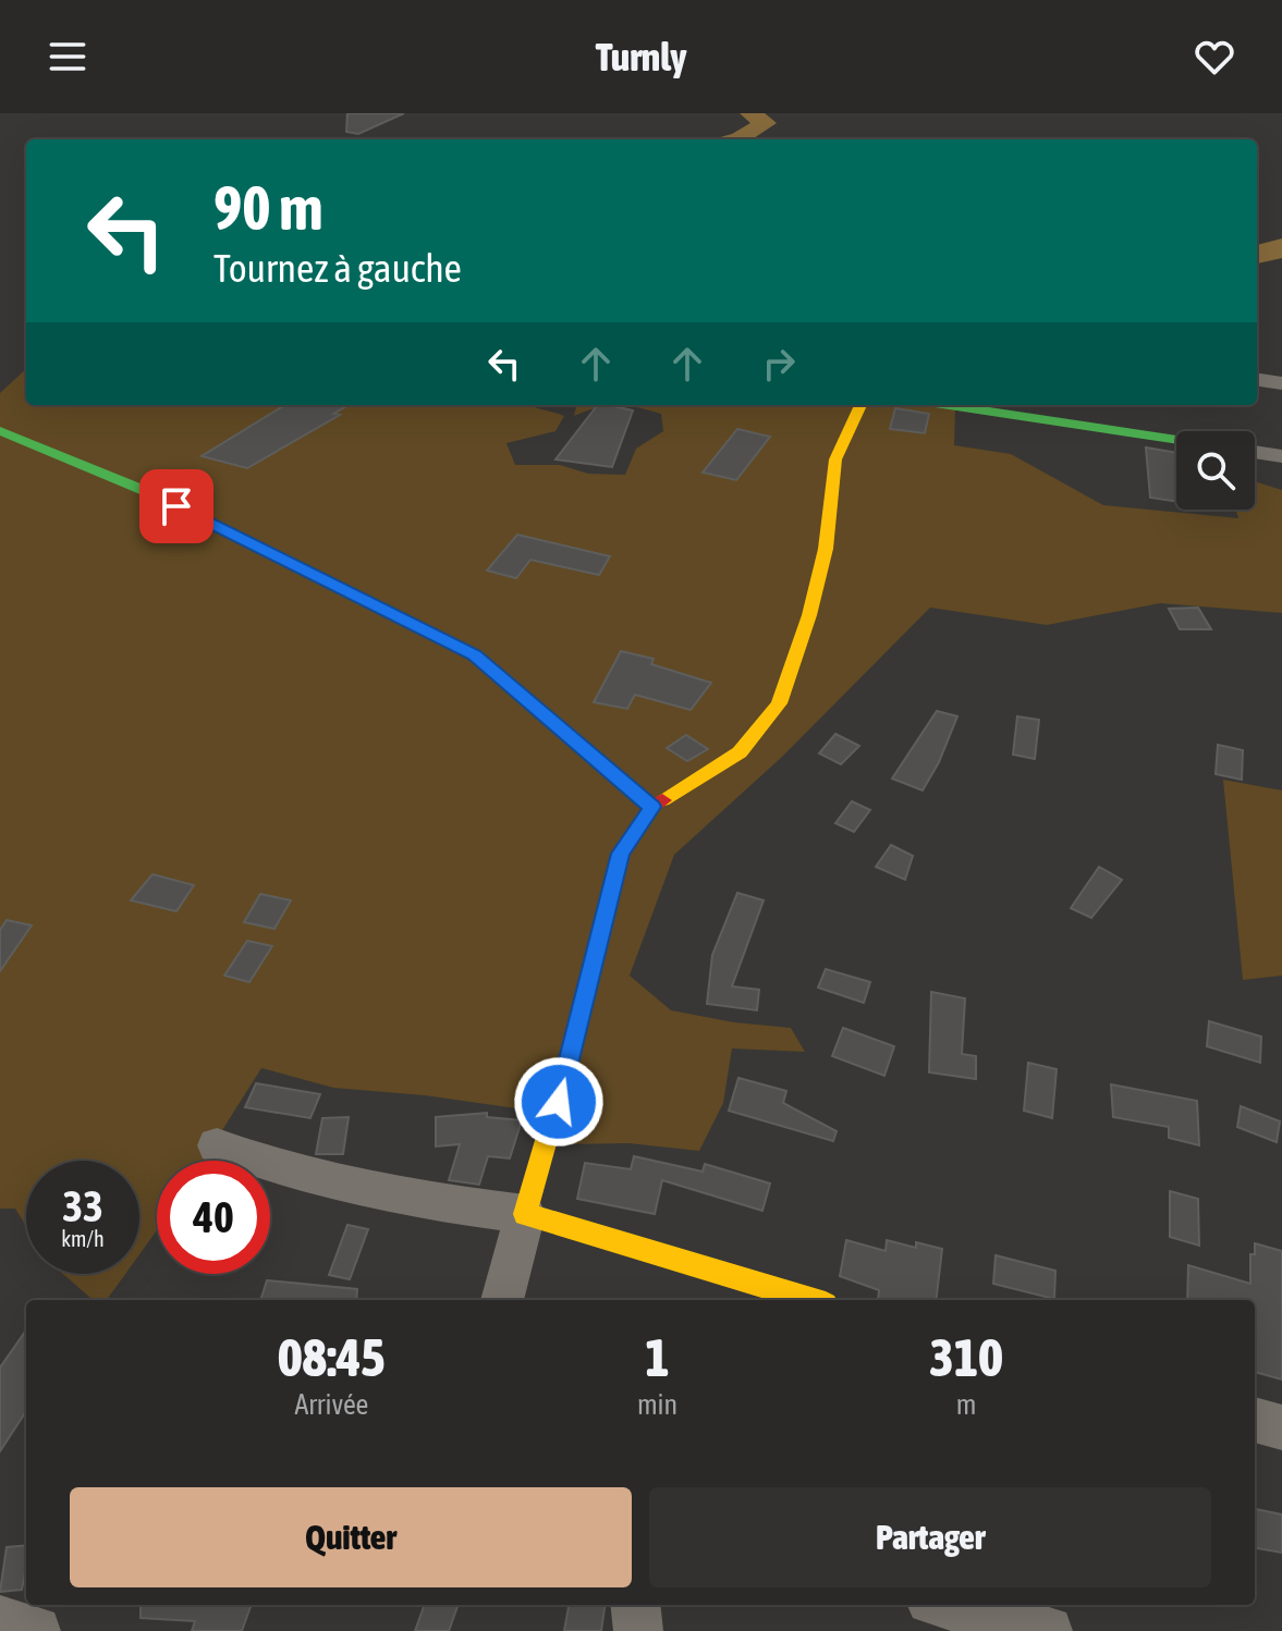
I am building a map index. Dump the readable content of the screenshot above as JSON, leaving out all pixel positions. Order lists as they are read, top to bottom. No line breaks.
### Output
{"page":{"header":"Turnly","turn":["90 m","Tournez à gauche"],"speed":"33 km/h","limit":"40","eta":["08:45","Arrivée","1","min","310","m"],"buttons":["Quitter","Partager"]}}
